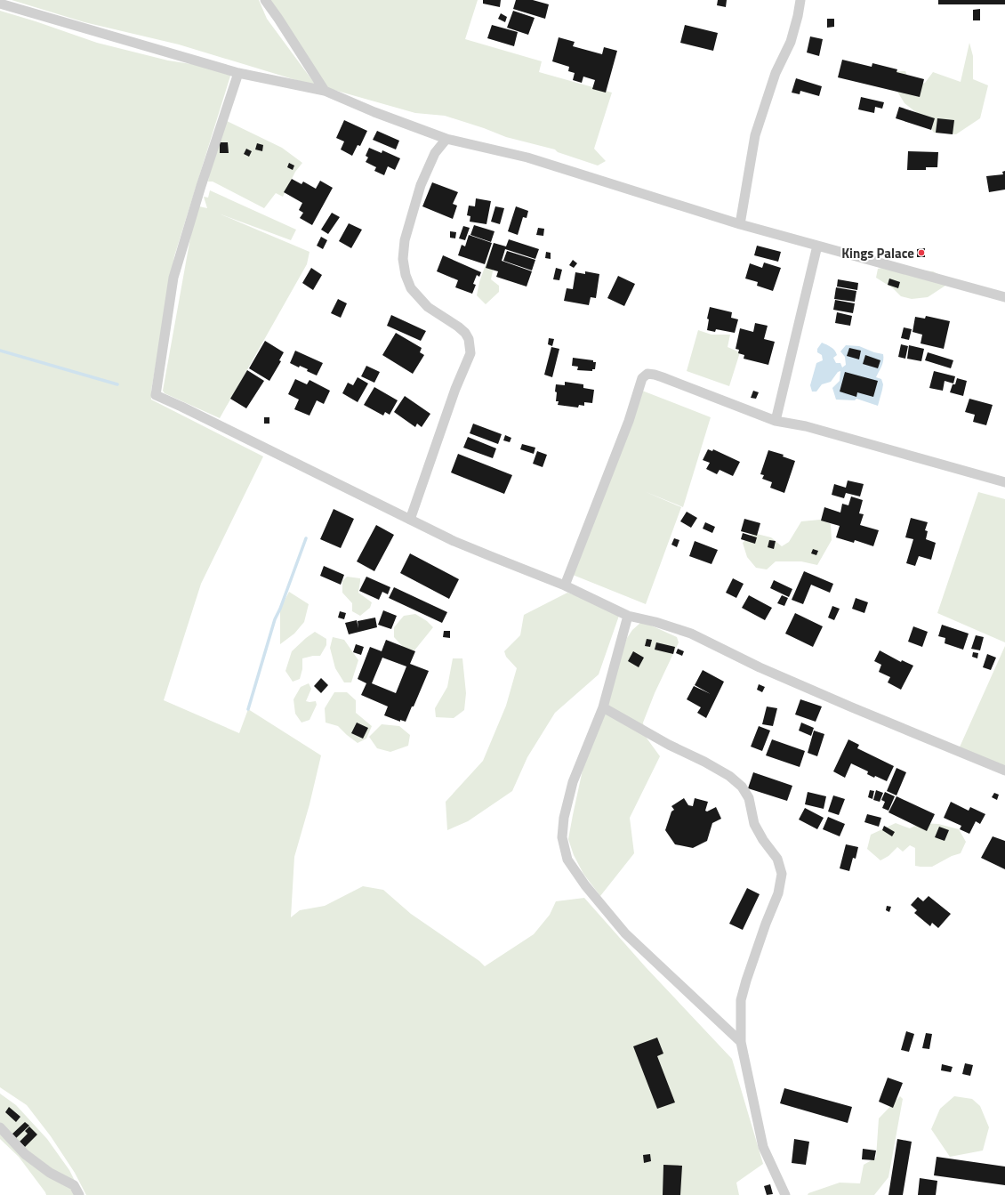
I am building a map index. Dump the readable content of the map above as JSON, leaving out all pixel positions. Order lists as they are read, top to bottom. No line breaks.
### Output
{"places":["Kings Palace"]}
